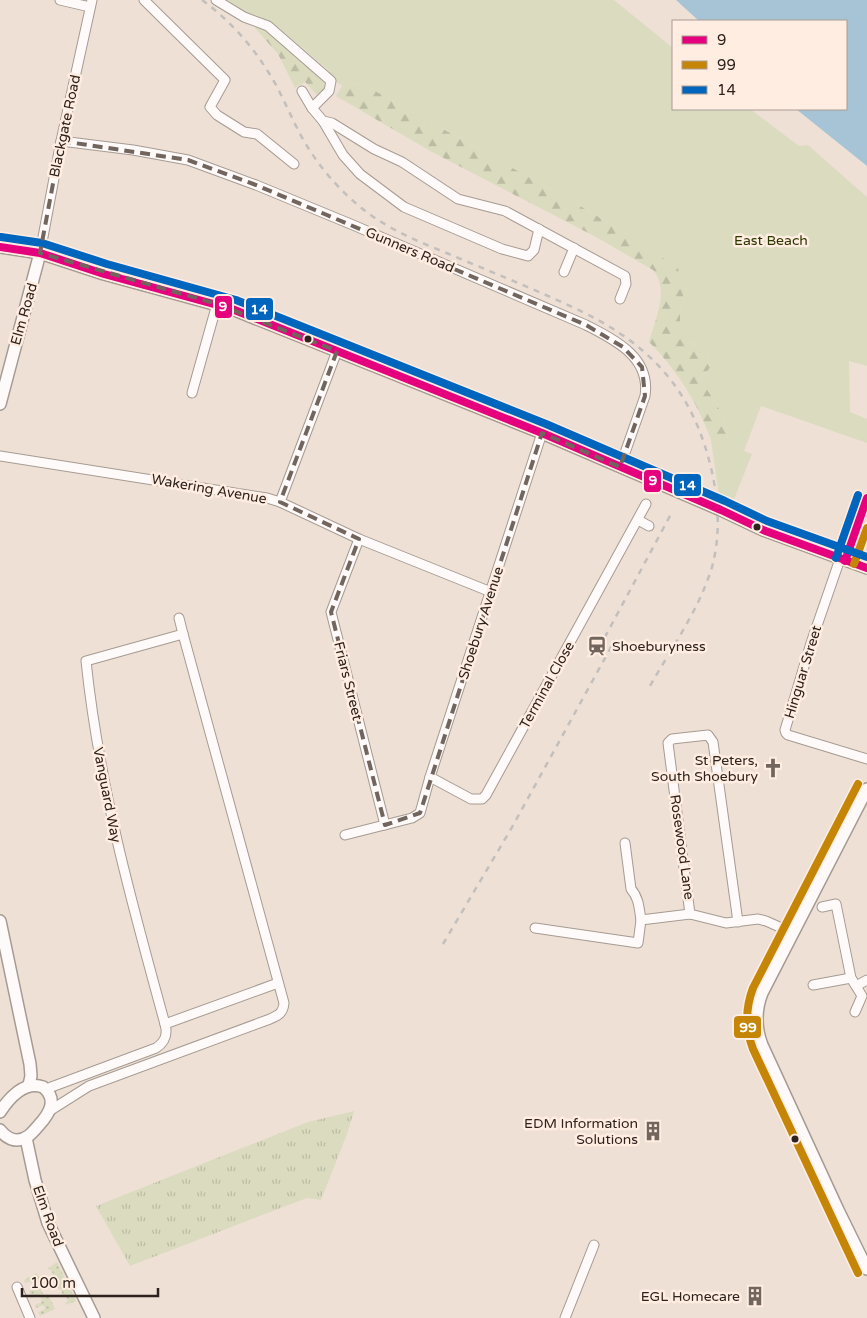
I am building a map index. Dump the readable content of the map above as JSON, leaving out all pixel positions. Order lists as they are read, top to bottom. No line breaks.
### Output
{"streets":{"street":["Blackgate Road","Gunners Road","Elm Road","Wakering Avenue","Shoebury Avenue","Hinguar Street","Friars Street","Terminal Close","Vanguard Way","Rosewood Lane"]},"crossings":[["Blackgate Road","Gunners Road"],["Blackgate Road","Elm Road"],["Wakering Avenue","Shoebury Avenue"],["Wakering Avenue","Friars Street"],["Shoebury Avenue","Friars Street"],["Shoebury Avenue","Terminal Close"]],"parks":["East Beach"],"places":{"station":["Shoeburyness"],"church":["St Peters, South Shoebury"],"building":["EDM Information Solutions","EGL Homecare"]},"lines":["transit line 14","transit line 9","transit line 99"],"legend":["9","99","14"],"scale_bar":"100 m"}
